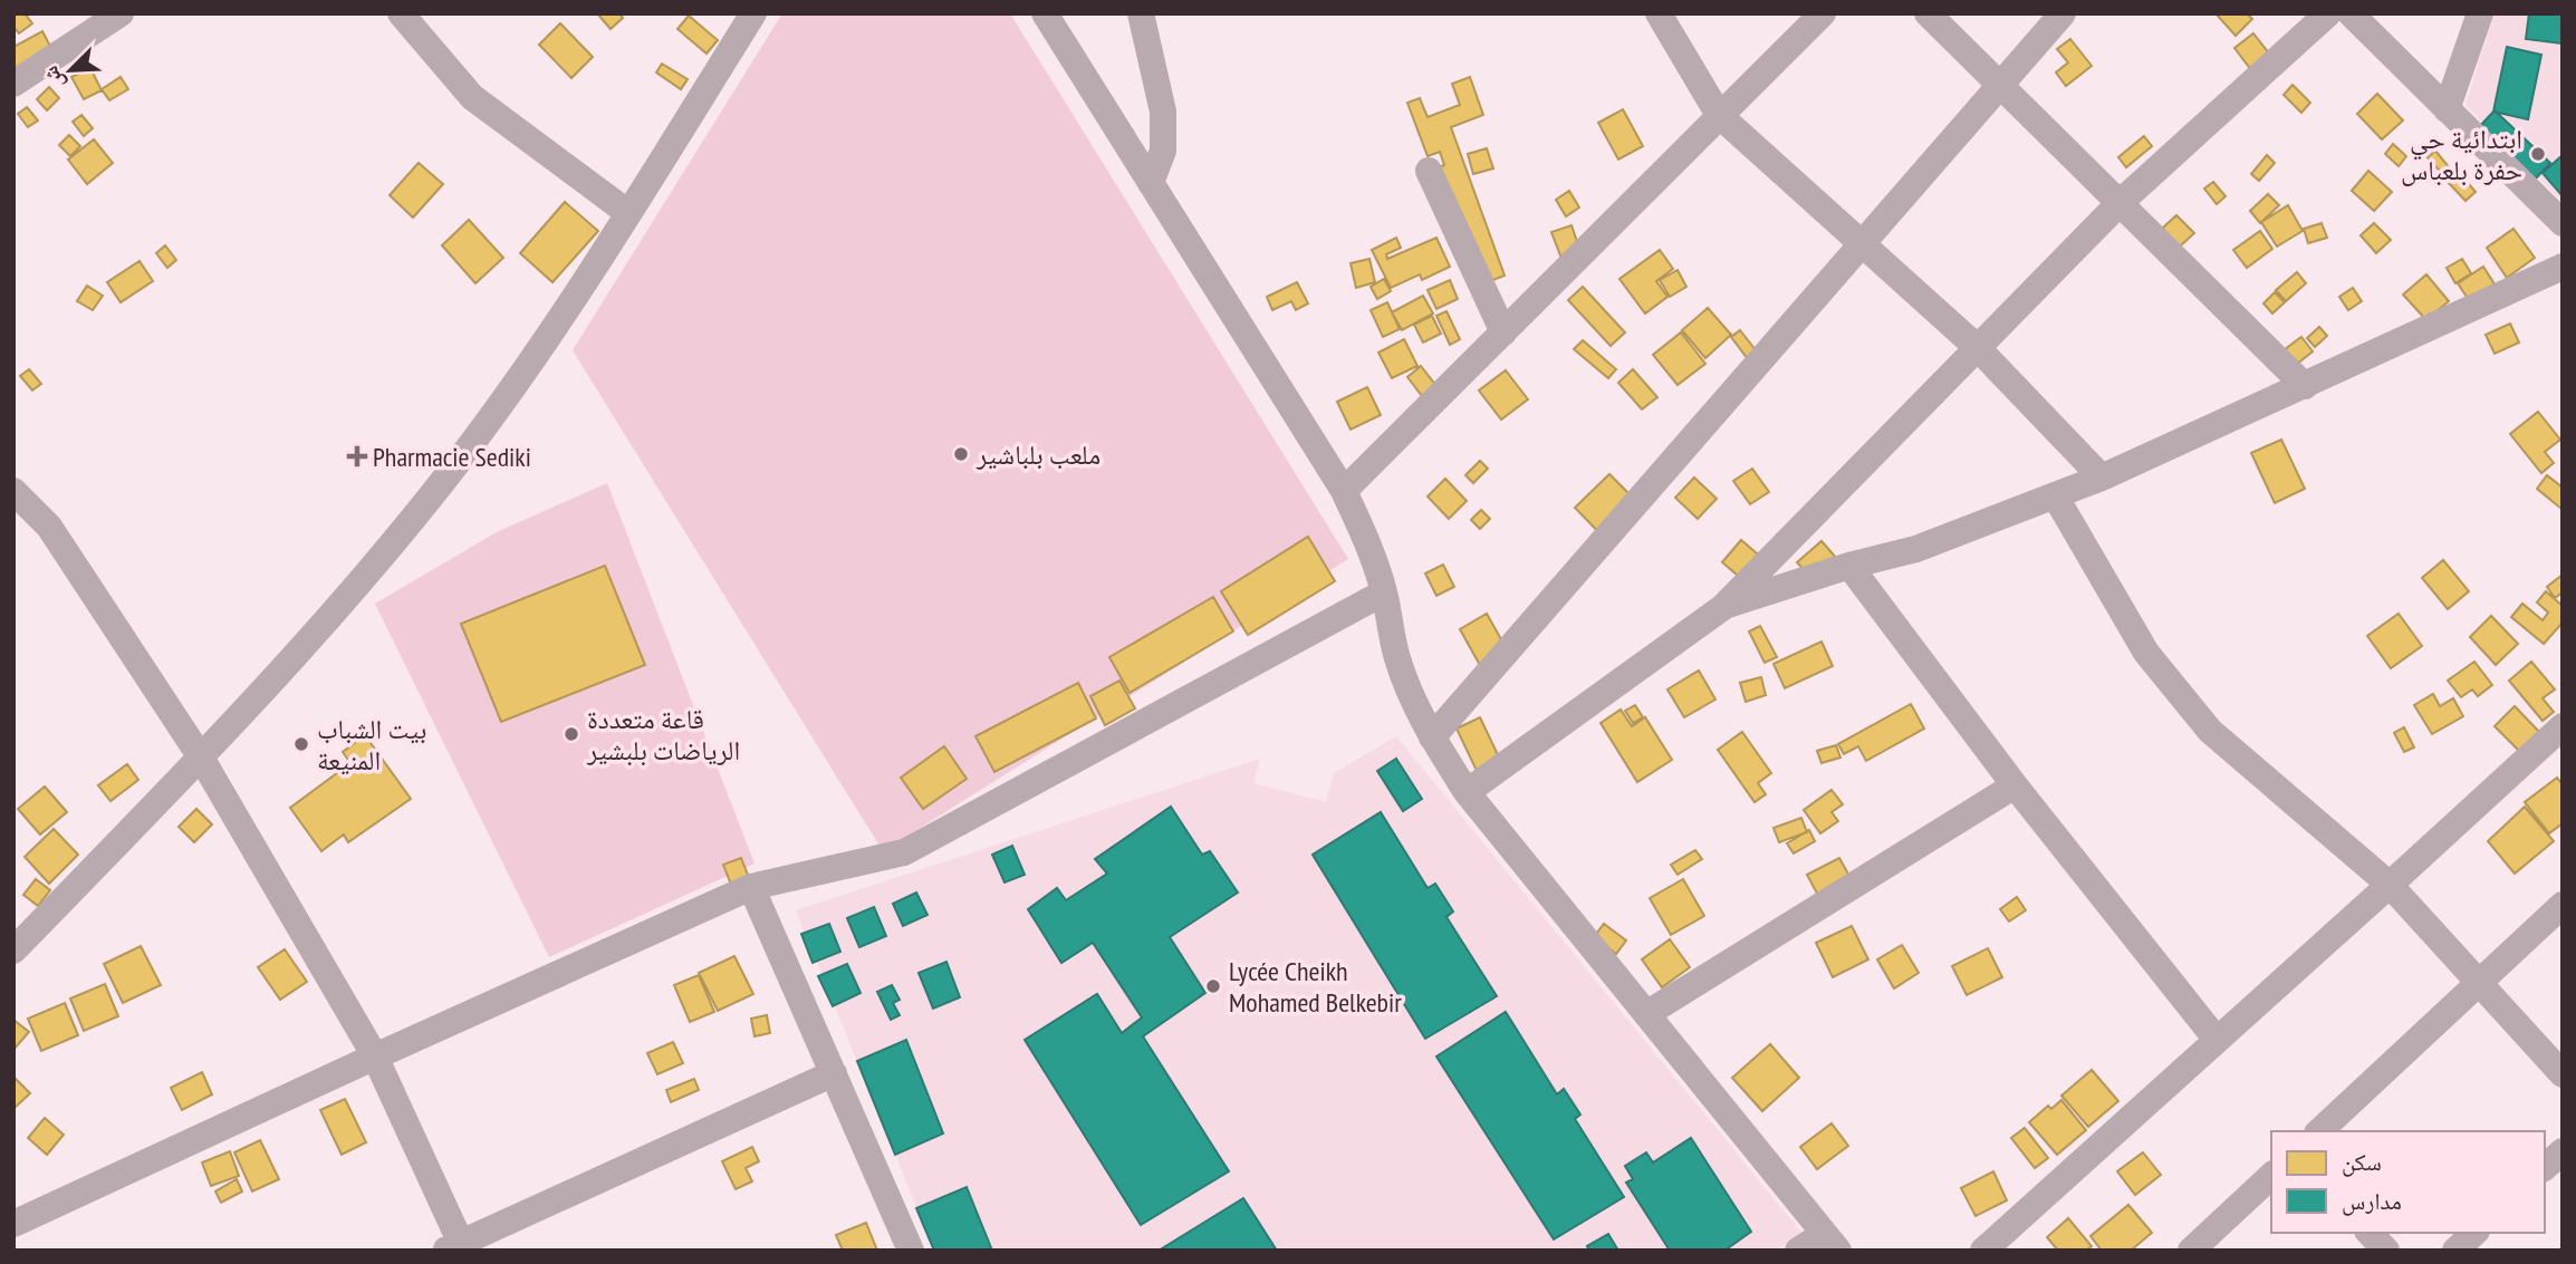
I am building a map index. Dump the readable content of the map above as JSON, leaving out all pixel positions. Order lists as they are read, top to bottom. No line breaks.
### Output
{"places":{"other":["ابتدائية حي حفرة بلعباس","ملعب بلباشير","قاعة متعددة الرياضات بلبشير","بيت الشباب المنيعة","Lycée Cheikh Mohamed Belkebir"],"health":["Pharmacie Sediki"]},"legend":["سكن","مدارس"],"north":"bottom left"}
